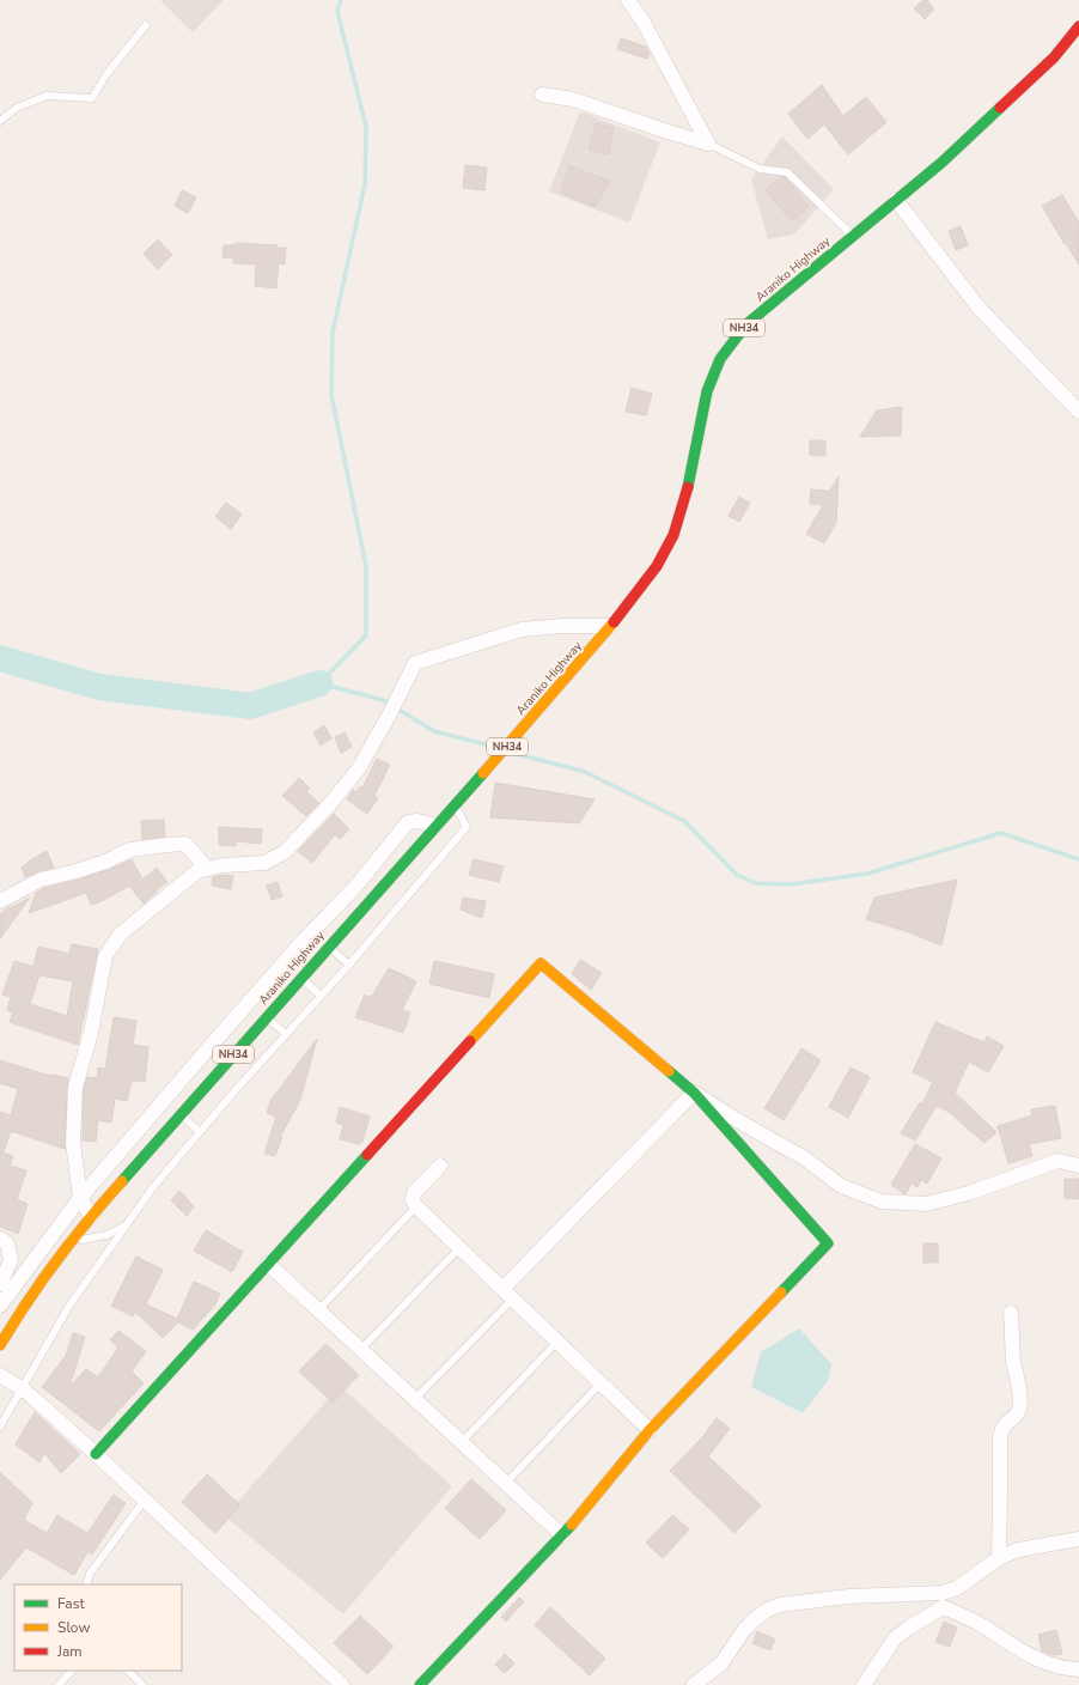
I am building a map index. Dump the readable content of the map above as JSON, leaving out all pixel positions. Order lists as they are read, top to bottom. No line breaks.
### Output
{"streets":{"main road":["Araniko Highway","NH34"]},"legend":["Fast","Slow","Jam"]}
